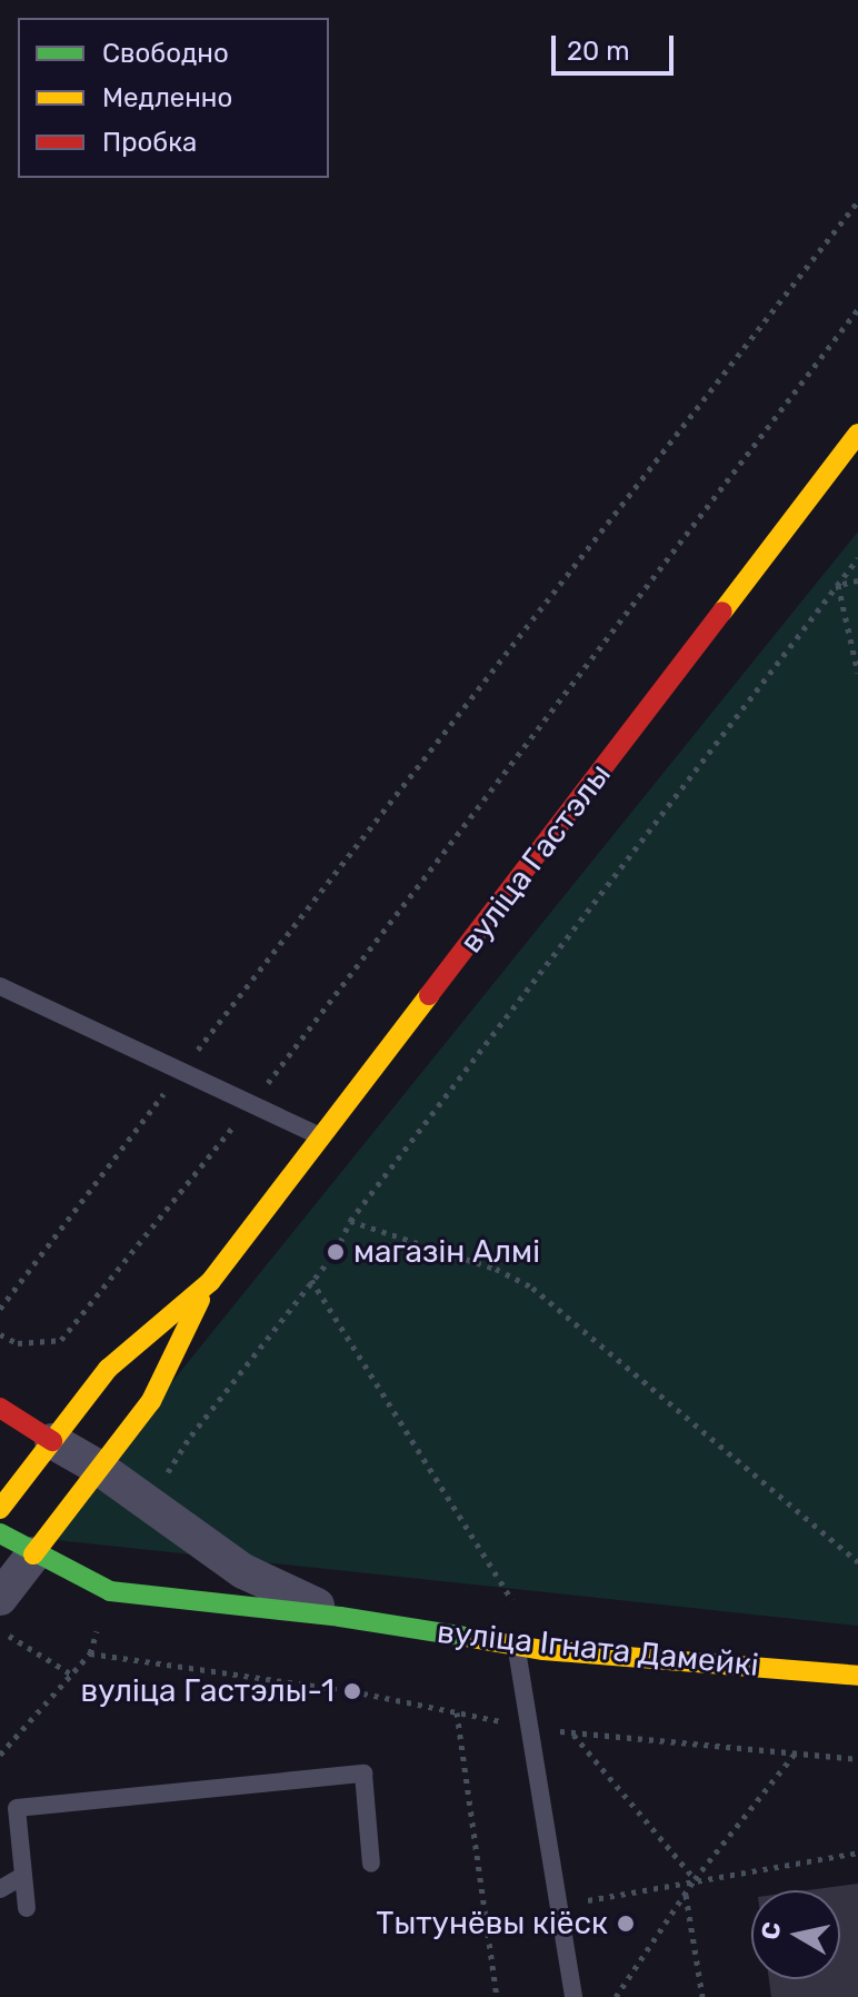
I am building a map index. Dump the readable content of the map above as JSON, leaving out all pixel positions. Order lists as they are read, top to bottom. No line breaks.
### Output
{"streets":{"main road":["вуліца Гастэлы","вуліца Ігната Дамейкі"]},"crossings":[["вуліца Гастэлы","вуліца Ігната Дамейкі"]],"places":["магазін Алмі","вуліца Гастэлы-1","Тытунёвы кіёск"],"legend":["Свободно","Медленно","Пробка"],"scale_bar":"20 m","north":"left"}
